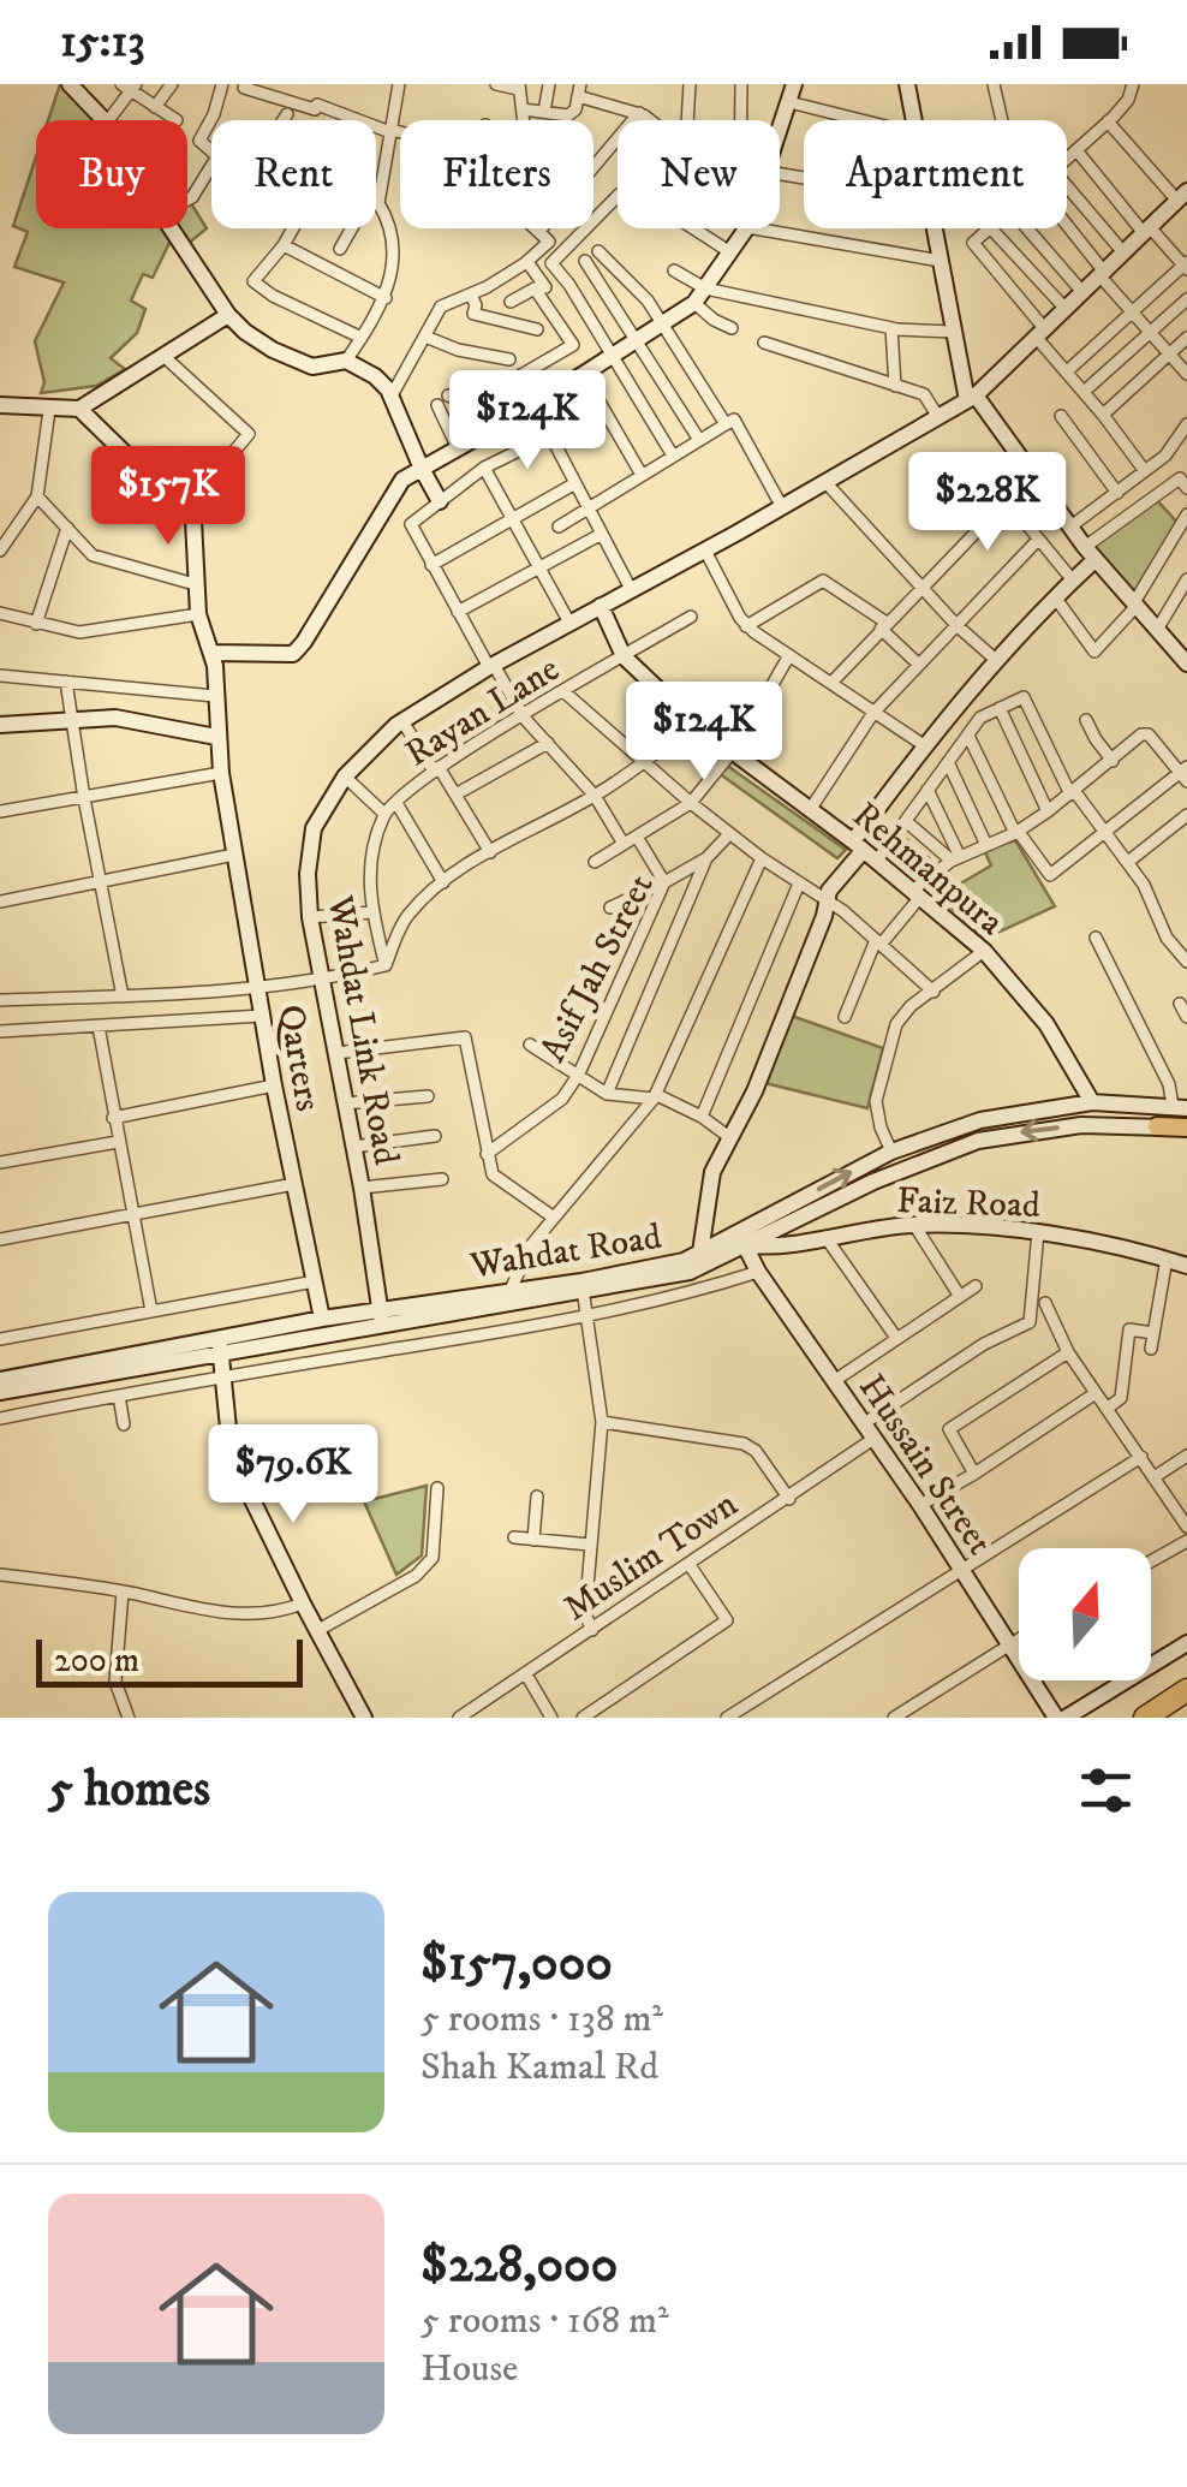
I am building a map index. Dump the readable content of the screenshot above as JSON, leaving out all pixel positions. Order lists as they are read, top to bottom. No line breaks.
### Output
{"streets":{"street":["Rayan Lane","Rehmanpura","Asif Jah Street","Wahdat Link Road","Qarters","Faiz Road","Wahdat Road","Hussain Street","Muslim Town"]},"crossings":[["Rayan Lane","Rehmanpura"],["Rehmanpura","Wahdat Link Road"],["Rehmanpura","Wahdat Road"],["Wahdat Link Road","Wahdat Road"],["Qarters","Wahdat Road"],["Faiz Road","Wahdat Road"],["Faiz Road","Hussain Street"],["Faiz Road","Muslim Town"],["Wahdat Road","Hussain Street"],["Hussain Street","Muslim Town"]],"scale_bar":"200 m","north":"top","page":{"status":"15:13","chip":["Buy","Rent","Filters","New","Apartment"],"price":["$124K","$157K","$228K","$124K","$79.6K"],"scale":"200 m","heading":"5 homes","list":[{"name":"$157,000","note":"5 rooms · 138 m² · Shah Kamal Rd"},{"name":"$228,000","note":"5 rooms · 168 m² · House"}]}}
